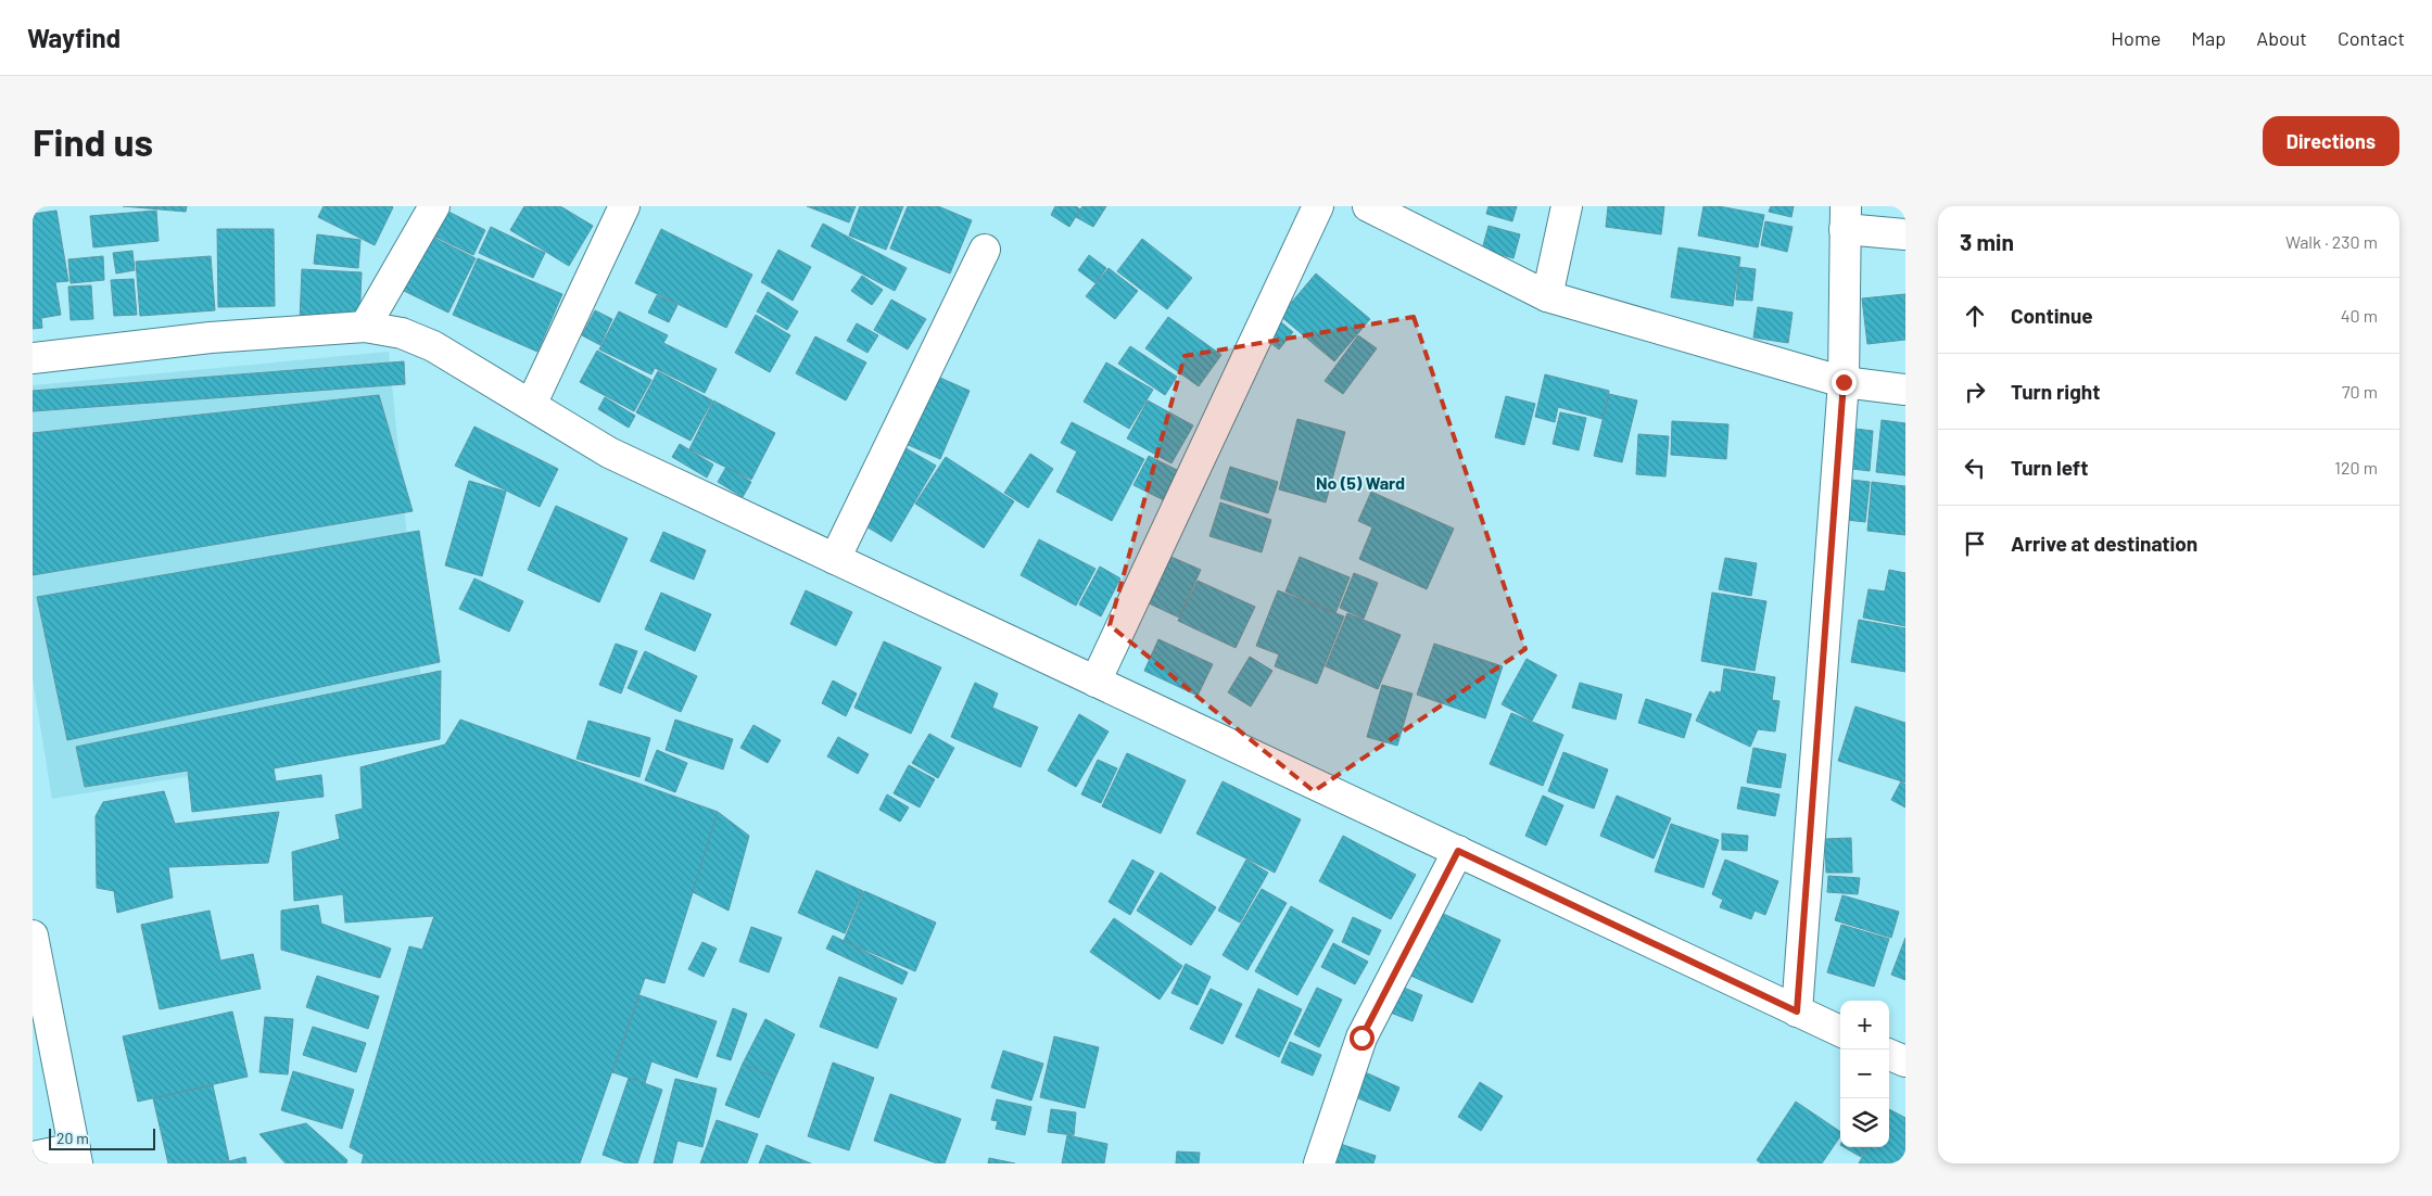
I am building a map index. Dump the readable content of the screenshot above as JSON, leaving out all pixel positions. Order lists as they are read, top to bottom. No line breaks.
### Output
{"districts":["No (5) Ward"],"scale_bar":"20 m","page":{"header":"Wayfind","nav":["Home","Map","About","Contact"],"buttons":"Directions","title":"Find us","heading":["3 min","Walk · 230 m"],"list":[["Continue","40 m"],["Turn right","70 m"],["Turn left","120 m"],"Arrive at destination"],"map_buttons":["+","−"],"scale":"20 m"}}
